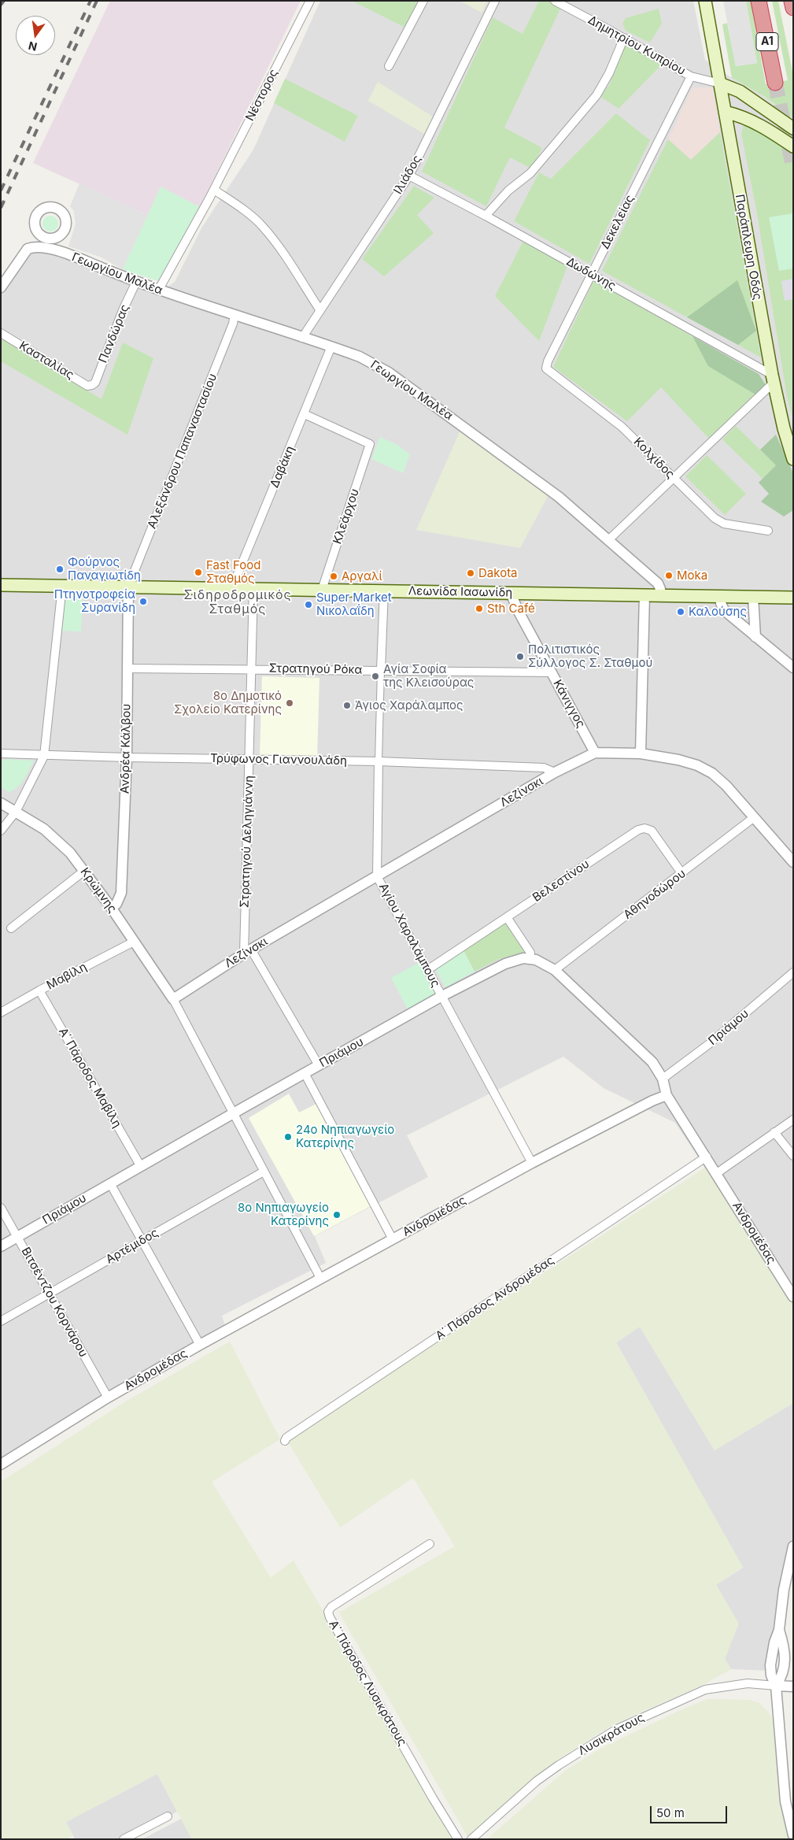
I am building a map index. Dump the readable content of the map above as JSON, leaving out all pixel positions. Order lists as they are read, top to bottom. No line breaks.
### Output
{"streets":{"highway":["Α1"],"main road":["Παράπλευρη Οδός","Λεωνίδα Ιασωνίδη"],"street":["Δημητρίου Κυπρίου","Νέστορος","Ιλιάδος","Δεκελείας","Γεωργίου Μαλέα","Δωδώνης","Πανδώρας","Κασταλίας","Αλεξάνδρου Παπαναστασίου","Κολχίδος","Δαβάκη","Κλεάρχου","Στρατηγού Ρόκα","Κάνιγγος","Ανδρέα Κάλβου","Τρύφωνος Γιαννουλάδη","Λεζίνσκι","Στρατηγού Δεληγιάννη","Βελεστίνου","Κρώμνης","Αθηνοδώρου","Αγίου Χαραλάμπους","Μαβίλη","Πριάμου","Α΄ Πάροδος Μαβίλη","Ανδρομέδας","Αρτέμιδος","Α΄ Πάροδος Ανδρομέδας","Βιτσέντζου Κορνάρου","Α΄ Πάροδος Λυσικράτους","Λυσικράτους"]},"crossings":[["Δημητρίου Κυπρίου","Δεκελείας"],["Δημητρίου Κυπρίου","Παράπλευρη Οδός"],["Νέστορος","Γεωργίου Μαλέα"],["Ιλιάδος","Γεωργίου Μαλέα"],["Ιλιάδος","Δωδώνης"],["Δεκελείας","Δωδώνης"],["Δεκελείας","Κολχίδος"],["Παράπλευρη Οδός","Δωδώνης"],["Γεωργίου Μαλέα","Πανδώρας"],["Γεωργίου Μαλέα","Αλεξάνδρου Παπαναστασίου"],["Γεωργίου Μαλέα","Δαβάκη"],["Γεωργίου Μαλέα","Λεωνίδα Ιασωνίδη"],["Πανδώρας","Κασταλίας"],["Αλεξάνδρου Παπαναστασίου","Λεωνίδα Ιασωνίδη"],["Αλεξάνδρου Παπαναστασίου","Ανδρέα Κάλβου"],["Δαβάκη","Κλεάρχου"],["Δαβάκη","Λεωνίδα Ιασωνίδη"],["Κλεάρχου","Λεωνίδα Ιασωνίδη"],["Λεωνίδα Ιασωνίδη","Κάνιγγος"],["Λεωνίδα Ιασωνίδη","Ανδρέα Κάλβου"],["Λεωνίδα Ιασωνίδη","Στρατηγού Δεληγιάννη"],["Λεωνίδα Ιασωνίδη","Αγίου Χαραλάμπους"],["Στρατηγού Ρόκα","Κάνιγγος"],["Στρατηγού Ρόκα","Ανδρέα Κάλβου"],["Στρατηγού Ρόκα","Στρατηγού Δεληγιάννη"],["Στρατηγού Ρόκα","Αγίου Χαραλάμπους"],["Κάνιγγος","Λεζίνσκι"],["Ανδρέα Κάλβου","Τρύφωνος Γιαννουλάδη"],["Ανδρέα Κάλβου","Κρώμνης"],["Τρύφωνος Γιαννουλάδη","Λεζίνσκι"],["Τρύφωνος Γιαννουλάδη","Στρατηγού Δεληγιάννη"],["Τρύφωνος Γιαννουλάδη","Αγίου Χαραλάμπους"],["Λεζίνσκι","Στρατηγού Δεληγιάννη"],["Λεζίνσκι","Κρώμνης"],["Λεζίνσκι","Αγίου Χαραλάμπους"],["Βελεστίνου","Αθηνοδώρου"],["Βελεστίνου","Αγίου Χαραλάμπους"],["Κρώμνης","Μαβίλη"],["Αγίου Χαραλάμπους","Πριάμου"],["Αγίου Χαραλάμπους","Ανδρομέδας"],["Μαβίλη","Α΄ Πάροδος Μαβίλη"],["Πριάμου","Α΄ Πάροδος Μαβίλη"],["Πριάμου","Βιτσέντζου Κορνάρου"],["Ανδρομέδας","Α΄ Πάροδος Ανδρομέδας"],["Ανδρομέδας","Βιτσέντζου Κορνάρου"],["Αρτέμιδος","Βιτσέντζου Κορνάρου"]],"districts":["Σιδηροδρομικός Σταθμός"],"places":["Φούρνος Παναγιωτίδη","Fast Food Σταθμός","Dakota","Moka","Αργαλί","Πτηνοτροφεία Συρανίδη","Super Market Νικολαΐδη","Sth Café","Καλούσης","Πολιτιστικός Σύλλογος Σ. Σταθμού","Αγία Σοφία της Κλεισούρας","8ο Δημοτικό Σχολείο Κατερίνης","Άγιος Χαράλαμπος","24ο Νηπιαγωγείο Κατερίνης","8ο Νηπιαγωγείο Κατερίνης"],"scale_bar":"50 m","north":"bottom"}
